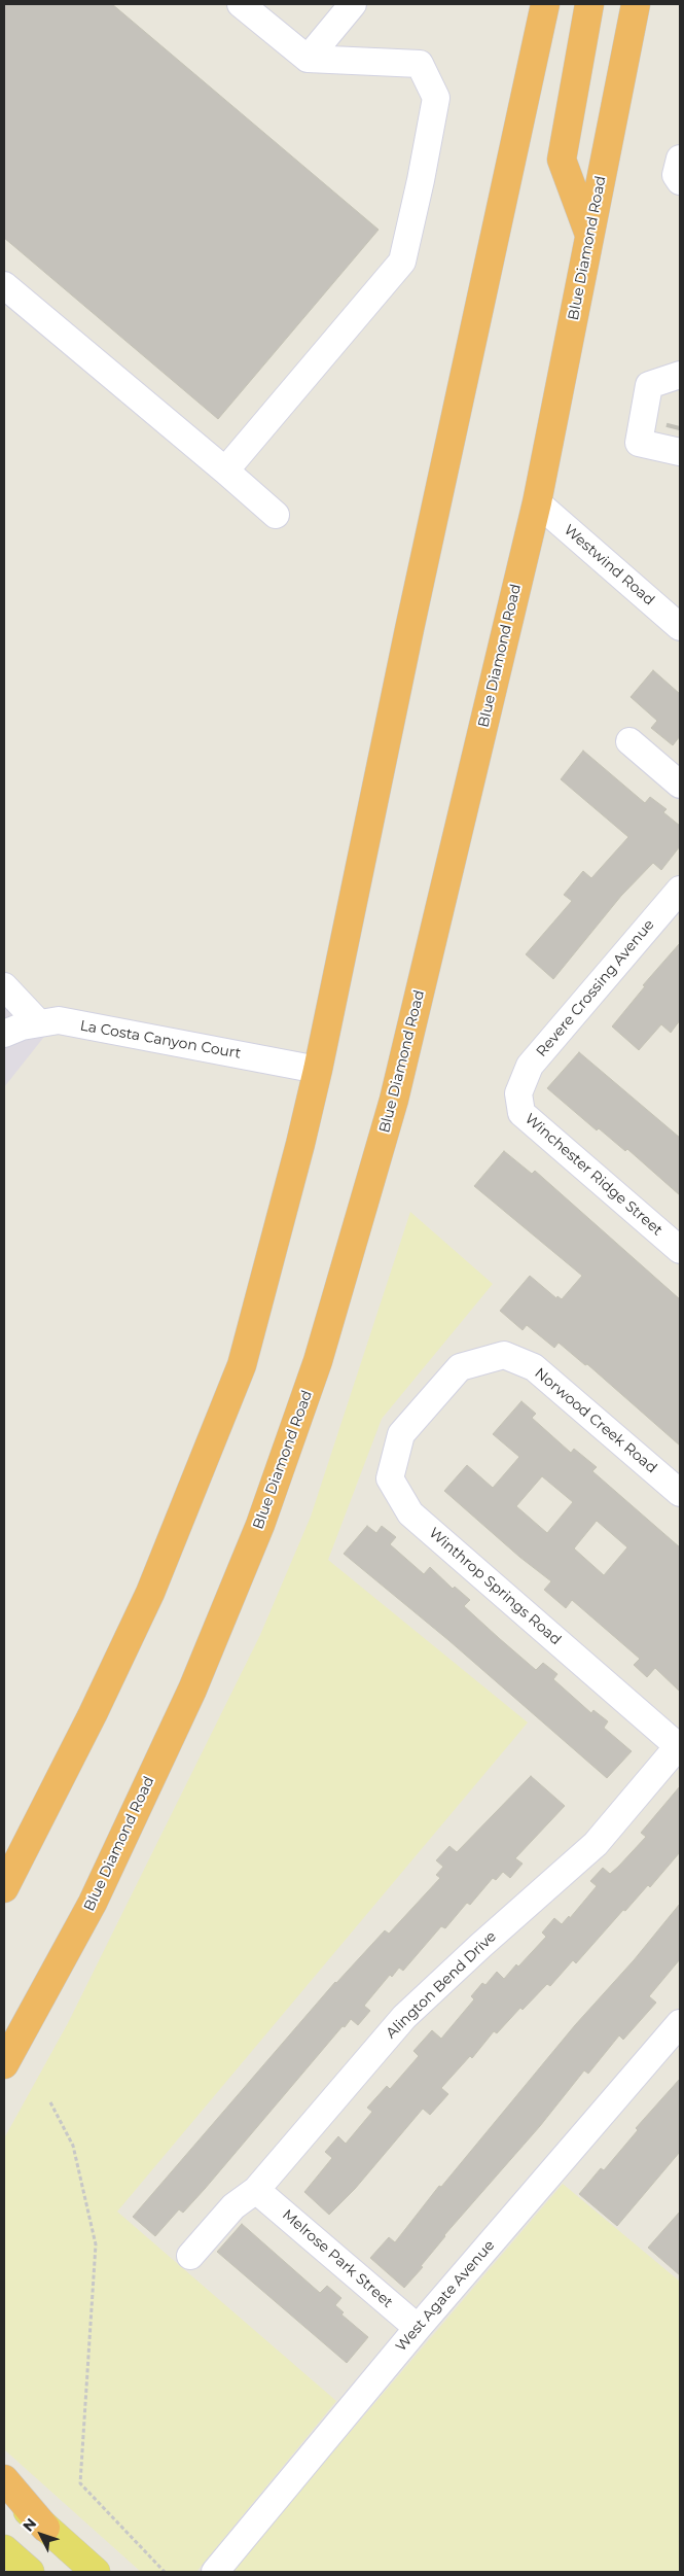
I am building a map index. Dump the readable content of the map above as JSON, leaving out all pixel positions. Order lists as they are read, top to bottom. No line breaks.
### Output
{"streets":{"highway":["Blue Diamond Road"],"street":["Westwind Road","Revere Crossing Avenue","La Costa Canyon Court","Winchester Ridge Street","Norwood Creek Road","Winthrop Springs Road","Alington Bend Drive","Melrose Park Street","West Agate Avenue"]},"crossings":[["Blue Diamond Road","Westwind Road"],["Revere Crossing Avenue","Winchester Ridge Street"],["Norwood Creek Road","Winthrop Springs Road"],["Winthrop Springs Road","Alington Bend Drive"],["Alington Bend Drive","Melrose Park Street"],["Melrose Park Street","West Agate Avenue"]],"north":"top left"}
